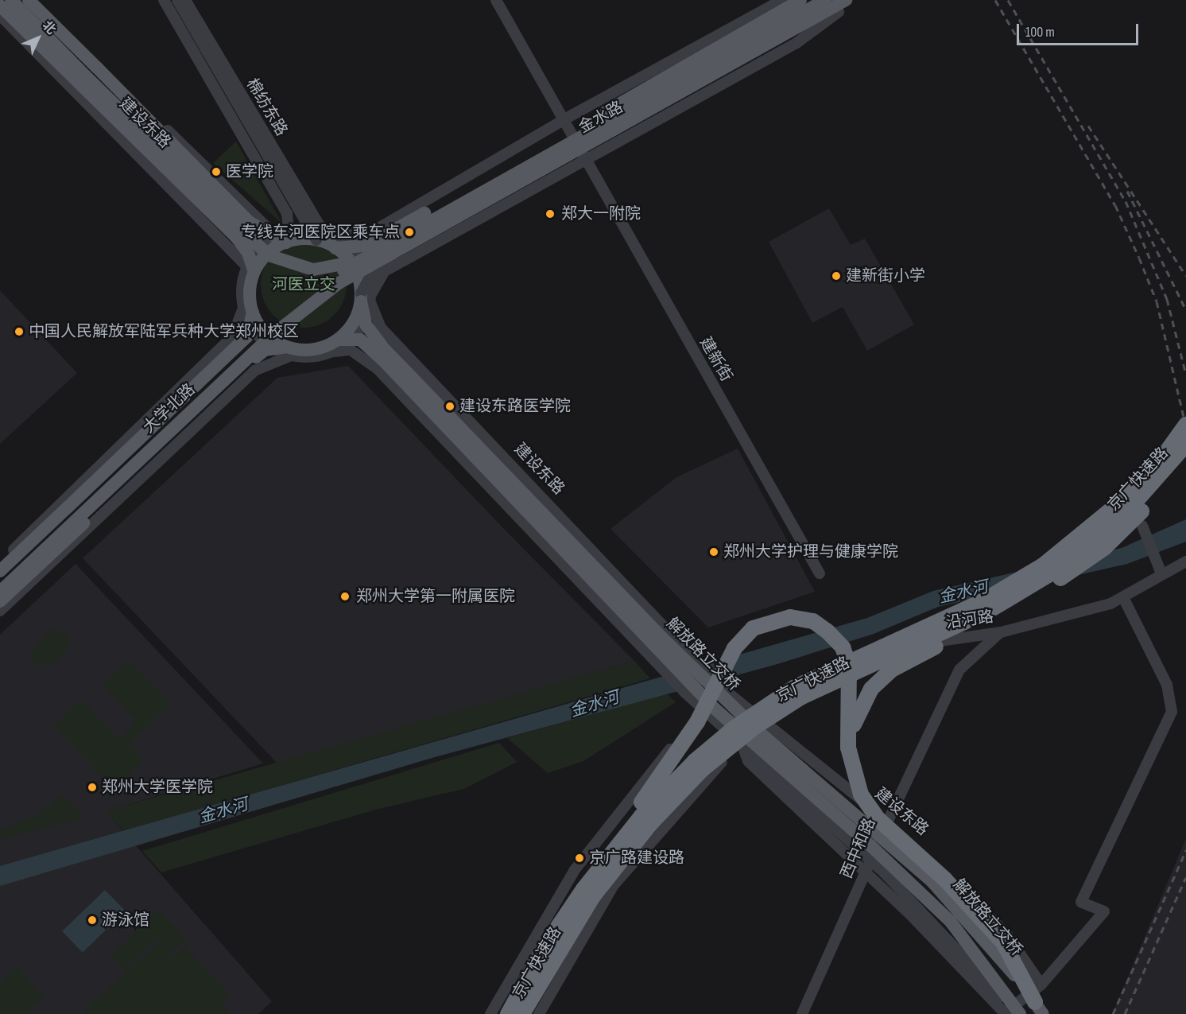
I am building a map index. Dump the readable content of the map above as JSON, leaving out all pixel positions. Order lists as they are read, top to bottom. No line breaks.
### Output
{"streets":{"highway":["京广快速路"],"main road":["金水路","建设东路","大学北路","解放路立交桥"],"street":["棉纺东路","建新街","沿河路","西中和路"]},"crossings":[["金水路","大学北路"],["建设东路","沿河路"],["建设东路","解放路立交桥"],["建设东路","西中和路"],["沿河路","西中和路"]],"water":["金水河"],"parks":["河医立交"],"places":["医学院","郑大一附院","专线车河医院区乘车点","建新街小学","中国人民解放军陆军兵种大学郑州校区","建设东路医学院","郑州大学护理与健康学院","郑州大学第一附属医院","郑州大学医学院","京广路建设路","游泳馆"],"scale_bar":"100 m","north":"top right"}
